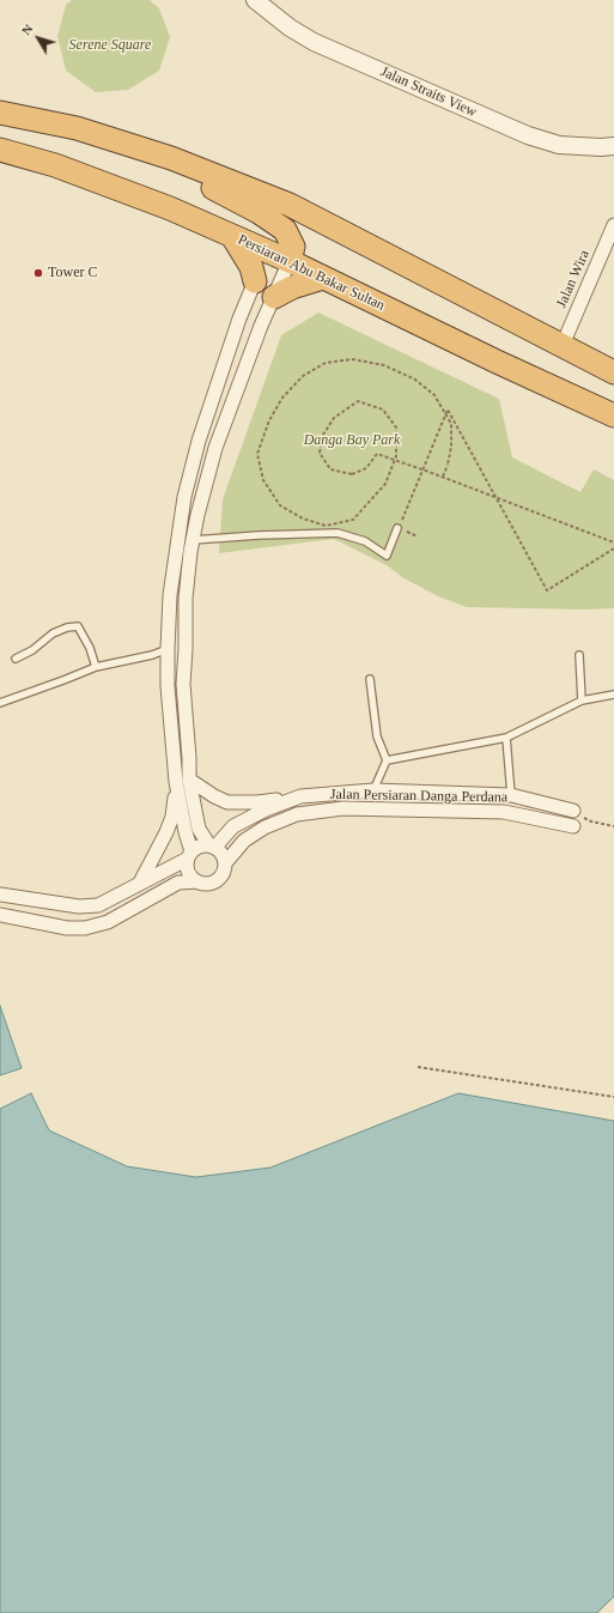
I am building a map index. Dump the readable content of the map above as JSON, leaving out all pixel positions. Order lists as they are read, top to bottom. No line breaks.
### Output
{"streets":{"highway":["Persiaran Abu Bakar Sultan"],"street":["Jalan Straits View","Jalan Wira","Jalan Persiaran Danga Perdana"]},"parks":["Serene Square","Danga Bay Park"],"places":["Tower C"],"north":"top left"}
